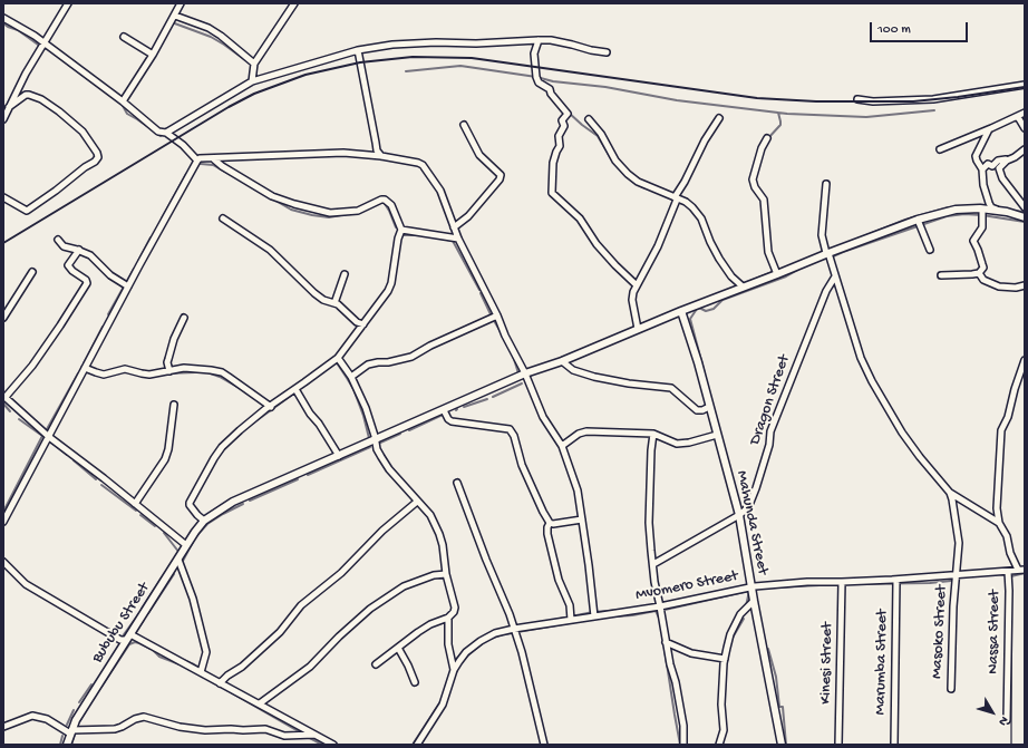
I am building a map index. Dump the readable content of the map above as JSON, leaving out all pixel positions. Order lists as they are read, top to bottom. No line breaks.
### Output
{"streets":{"street":["Dragon Street","Mahunda Street","Mvomero Street","Bububu Street","Masoko Street","Nassa Street","Marumba Street","Kinesi Street"]},"crossings":[["Dragon Street","Mahunda Street"],["Mahunda Street","Mvomero Street"],["Mvomero Street","Masoko Street"],["Mvomero Street","Nassa Street"],["Mvomero Street","Marumba Street"],["Mvomero Street","Kinesi Street"]],"scale_bar":"100 m","north":"bottom right"}
